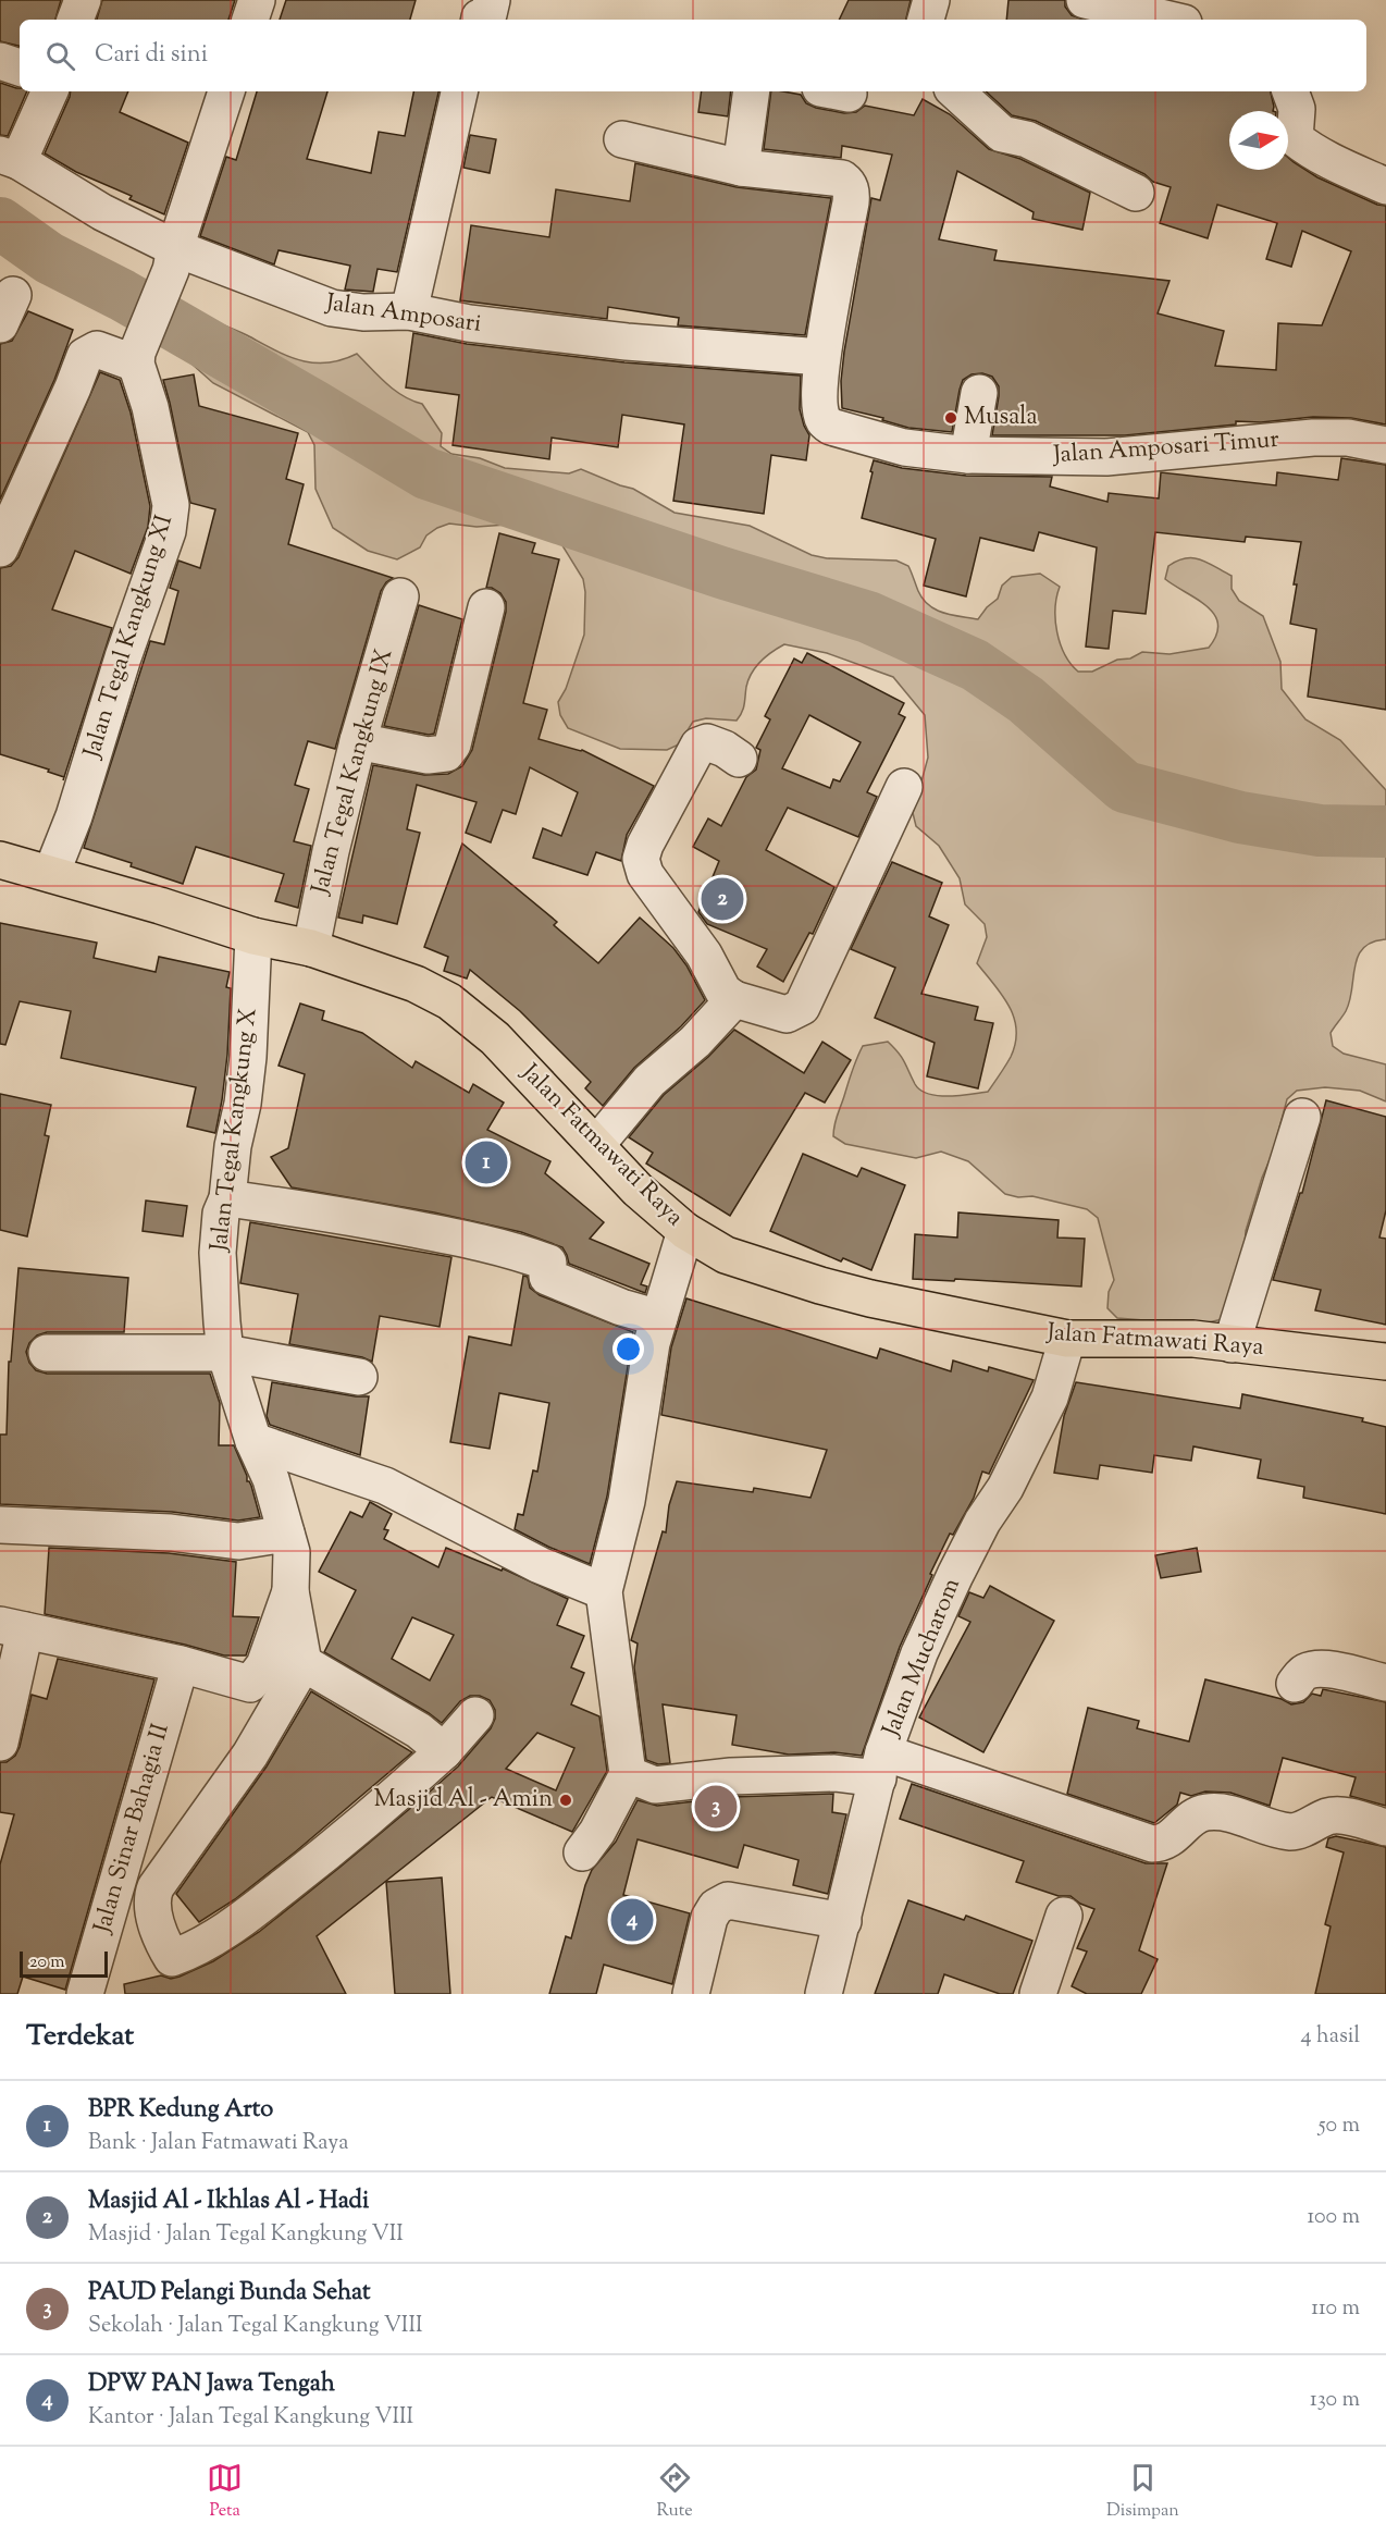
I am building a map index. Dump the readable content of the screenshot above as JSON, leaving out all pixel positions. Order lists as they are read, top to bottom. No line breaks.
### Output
{"streets":{"main road":["Jalan Fatmawati Raya"],"street":["Jalan Amposari","Jalan Amposari Timur","Jalan Tegal Kangkung XI","Jalan Tegal Kangkung IX","Jalan Tegal Kangkung X","Jalan Mucharom","Jalan Sinar Bahagia II"]},"crossings":[["Jalan Amposari","Jalan Amposari Timur"],["Jalan Tegal Kangkung XI","Jalan Fatmawati Raya"],["Jalan Tegal Kangkung IX","Jalan Fatmawati Raya"],["Jalan Tegal Kangkung X","Jalan Fatmawati Raya"],["Jalan Fatmawati Raya","Jalan Mucharom"]],"places":["Musala","Masjid Al - Amin"],"scale_bar":"20 m","north":"right","page":{"search":"Cari di sini","pins":["2","1","3","4"],"scale":"20 m","heading":["Terdekat","4 hasil"],"list":[{"mark":"1","name":"BPR Kedung Arto","note":"Bank · Jalan Fatmawati Raya","value":"50 m"},{"mark":"2","name":"Masjid Al - Ikhlas Al - Hadi","note":"Masjid · Jalan Tegal Kangkung VII","value":"100 m"},{"mark":"3","name":"PAUD Pelangi Bunda Sehat","note":"Sekolah · Jalan Tegal Kangkung VIII","value":"110 m"},{"mark":"4","name":"DPW PAN Jawa Tengah","note":"Kantor · Jalan Tegal Kangkung VIII","value":"130 m"}],"nav":["Peta","Rute","Disimpan"]}}
